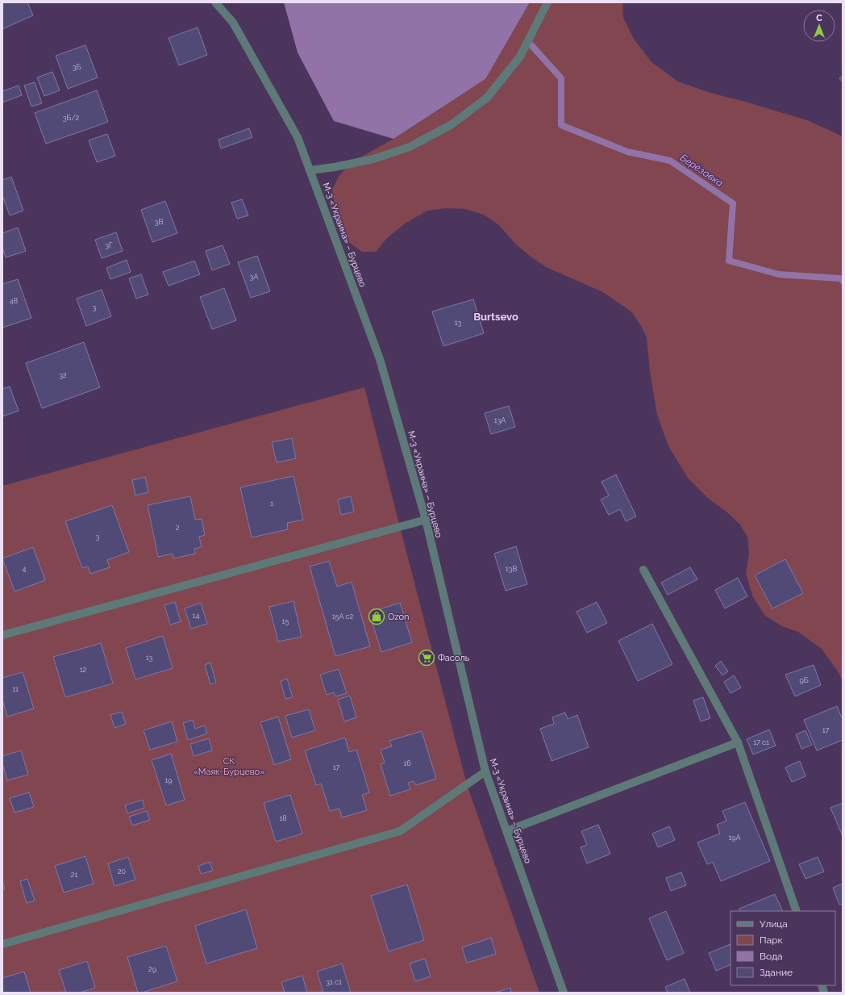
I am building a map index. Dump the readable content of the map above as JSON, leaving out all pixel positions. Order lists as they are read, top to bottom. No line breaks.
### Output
{"streets":{"street":["М-3 «Украина» – Бурцево"]},"districts":["Burtsevo"],"water":["Берёзовка"],"parks":["СК «Маяк-Бурцево»"],"places":{"shop":["Ozon"],"supermarket":["Фасоль"]},"house_numbers":["3Б","3Б/2","3В","3Г","3А","48","3","13","32","13А","1","2","3","4","13В","14","15А с2","15","13","12","9Б","11","17","17 с1","16","17","19","18","19А","20","21","29","31 с1"],"legend":["Улица","Парк","Вода","Здание"],"north":"top"}
